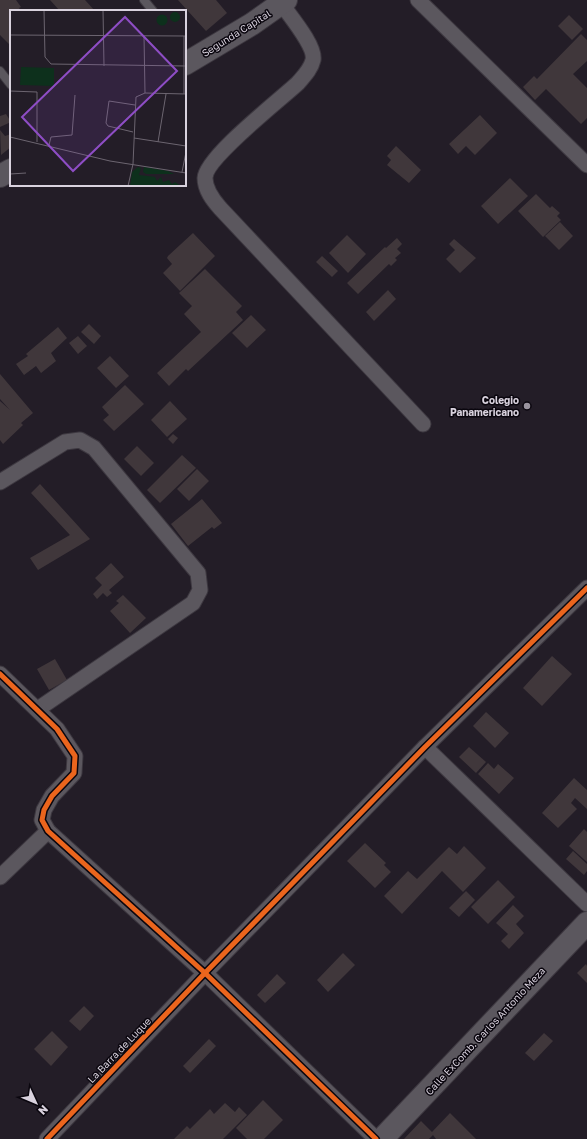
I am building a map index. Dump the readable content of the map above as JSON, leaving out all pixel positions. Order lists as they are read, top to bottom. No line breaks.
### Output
{"streets":{"street":["Segunda Capital","Calle ExComb. Carlos Antonio Meza","La Barra de Luque"]},"places":["Colegio Panamericano"],"north":"bottom right"}
